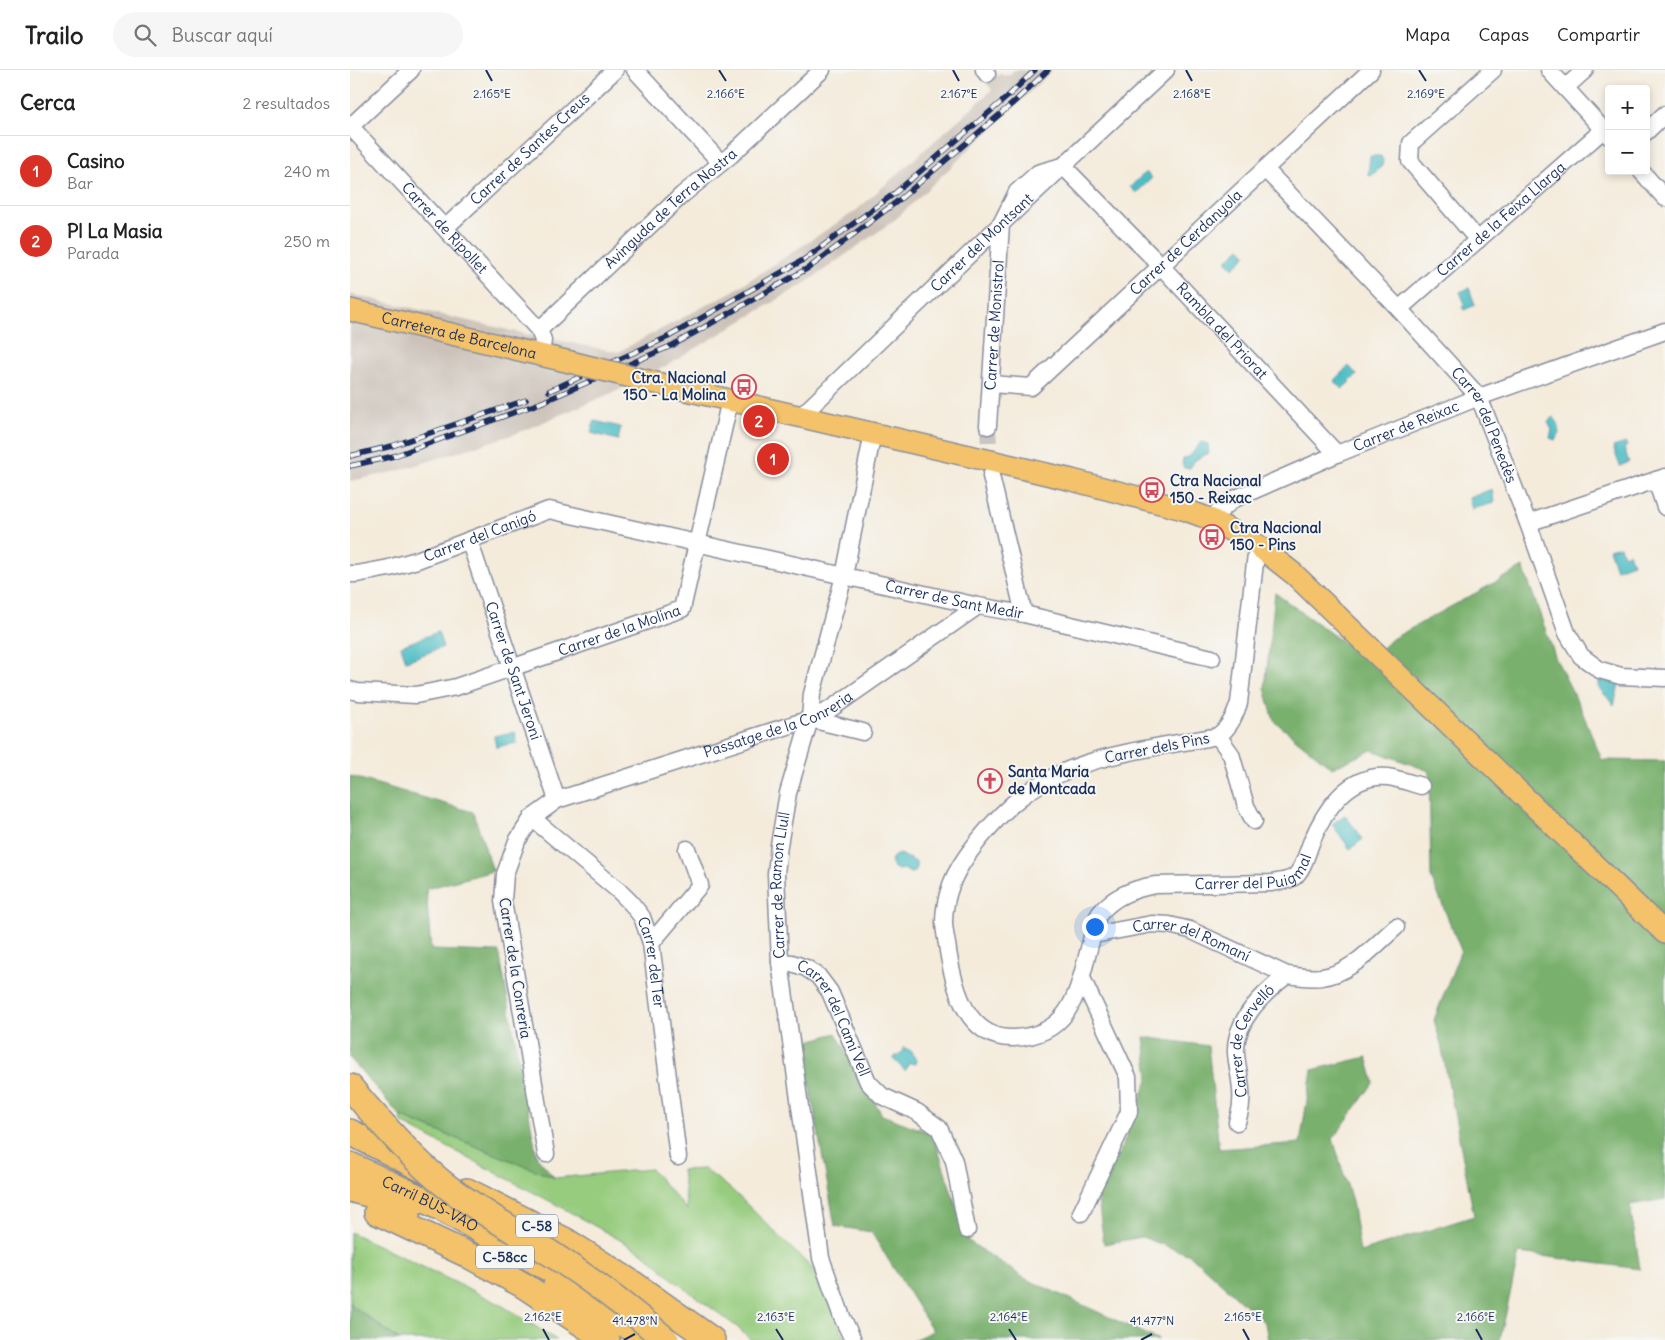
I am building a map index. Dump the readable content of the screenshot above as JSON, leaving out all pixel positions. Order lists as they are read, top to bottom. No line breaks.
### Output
{"streets":{"highway":["Carril BUS-VAO","C-58","C-58cc"],"main road":["Carretera de Barcelona"],"street":["Carrer de Santes Creus","Avinguda de Terra Nostra","Carrer de la Feixa Llarga","Carrer de Ripollet","Carrer del Montsant","Carrer de Cerdanyola","Carrer de Monistrol","Rambla del Priorat","Carrer de Reixac","Carrer del Penedès","Carrer del Canigó","Carrer de Sant Medir","Carrer de la Molina","Carrer de Sant Jeroni","Passatge de la Conreria","Carrer dels Pins","Carrer del Puigmal","Carrer de Ramon Llull","Carrer del Romaní","Carrer del Ter","Carrer de la Conreria","Carrer del Camí Vell","Carrer de Cervelló"]},"crossings":[["Carrer de Santes Creus","Carrer de Ripollet"],["Avinguda de Terra Nostra","Carrer de Ripollet"],["Carrer de la Feixa Llarga","Carrer del Penedès"],["Carrer del Montsant","Carrer de Monistrol"],["Carrer del Montsant","Carretera de Barcelona"],["Carrer de Cerdanyola","Carrer de Monistrol"],["Carrer de Cerdanyola","Rambla del Priorat"],["Carrer de Cerdanyola","Carrer del Penedès"],["Rambla del Priorat","Carrer de Reixac"],["Carretera de Barcelona","Carrer de Reixac"],["Carretera de Barcelona","Carrer de la Molina"],["Carretera de Barcelona","Carrer dels Pins"],["Carretera de Barcelona","Carrer de Ramon Llull"],["Carrer de Reixac","Carrer del Penedès"],["Carrer del Canigó","Carrer de Sant Medir"],["Carrer del Canigó","Carrer de la Molina"],["Carrer del Canigó","Carrer de Sant Jeroni"],["Carrer de Sant Medir","Carrer de la Molina"],["Carrer de Sant Medir","Passatge de la Conreria"],["Carrer de Sant Medir","Carrer de Ramon Llull"],["Carrer de la Molina","Carrer de Sant Jeroni"],["Carrer de Sant Jeroni","Passatge de la Conreria"],["Carrer de Sant Jeroni","Carrer de la Conreria"],["Passatge de la Conreria","Carrer de Ramon Llull"],["Passatge de la Conreria","Carrer de la Conreria"],["Carrer dels Pins","Carrer del Puigmal"],["Carrer dels Pins","Carrer del Romaní"],["Carrer del Puigmal","Carrer del Romaní"],["Carrer de Ramon Llull","Carrer del Camí Vell"],["Carrer del Romaní","Carrer de Cervelló"],["Carrer del Ter","Carrer de la Conreria"]],"places":{"bus stop":["Ctra. Nacional 150 - La Molina","Ctra Nacional 150 - Reixac","Ctra Nacional 150 - Pins"],"church":["Santa Maria de Montcada"]},"page":{"header":"Trailo","search":"Buscar aquí","nav":["Mapa","Capas","Compartir"],"heading":["Cerca","2 resultados"],"map_buttons":["+","−"],"list":[{"mark":"1","name":"Casino","note":"Bar","value":"240 m"},{"mark":"2","name":"Pl La Masia","note":"Parada","value":"250 m"}],"pins":["2","1"]},"coordinates":["2.165°E","2.166°E","2.167°E","2.168°E","2.169°E","2.162°E","2.163°E","2.164°E","41.478°N","41.477°N"]}
